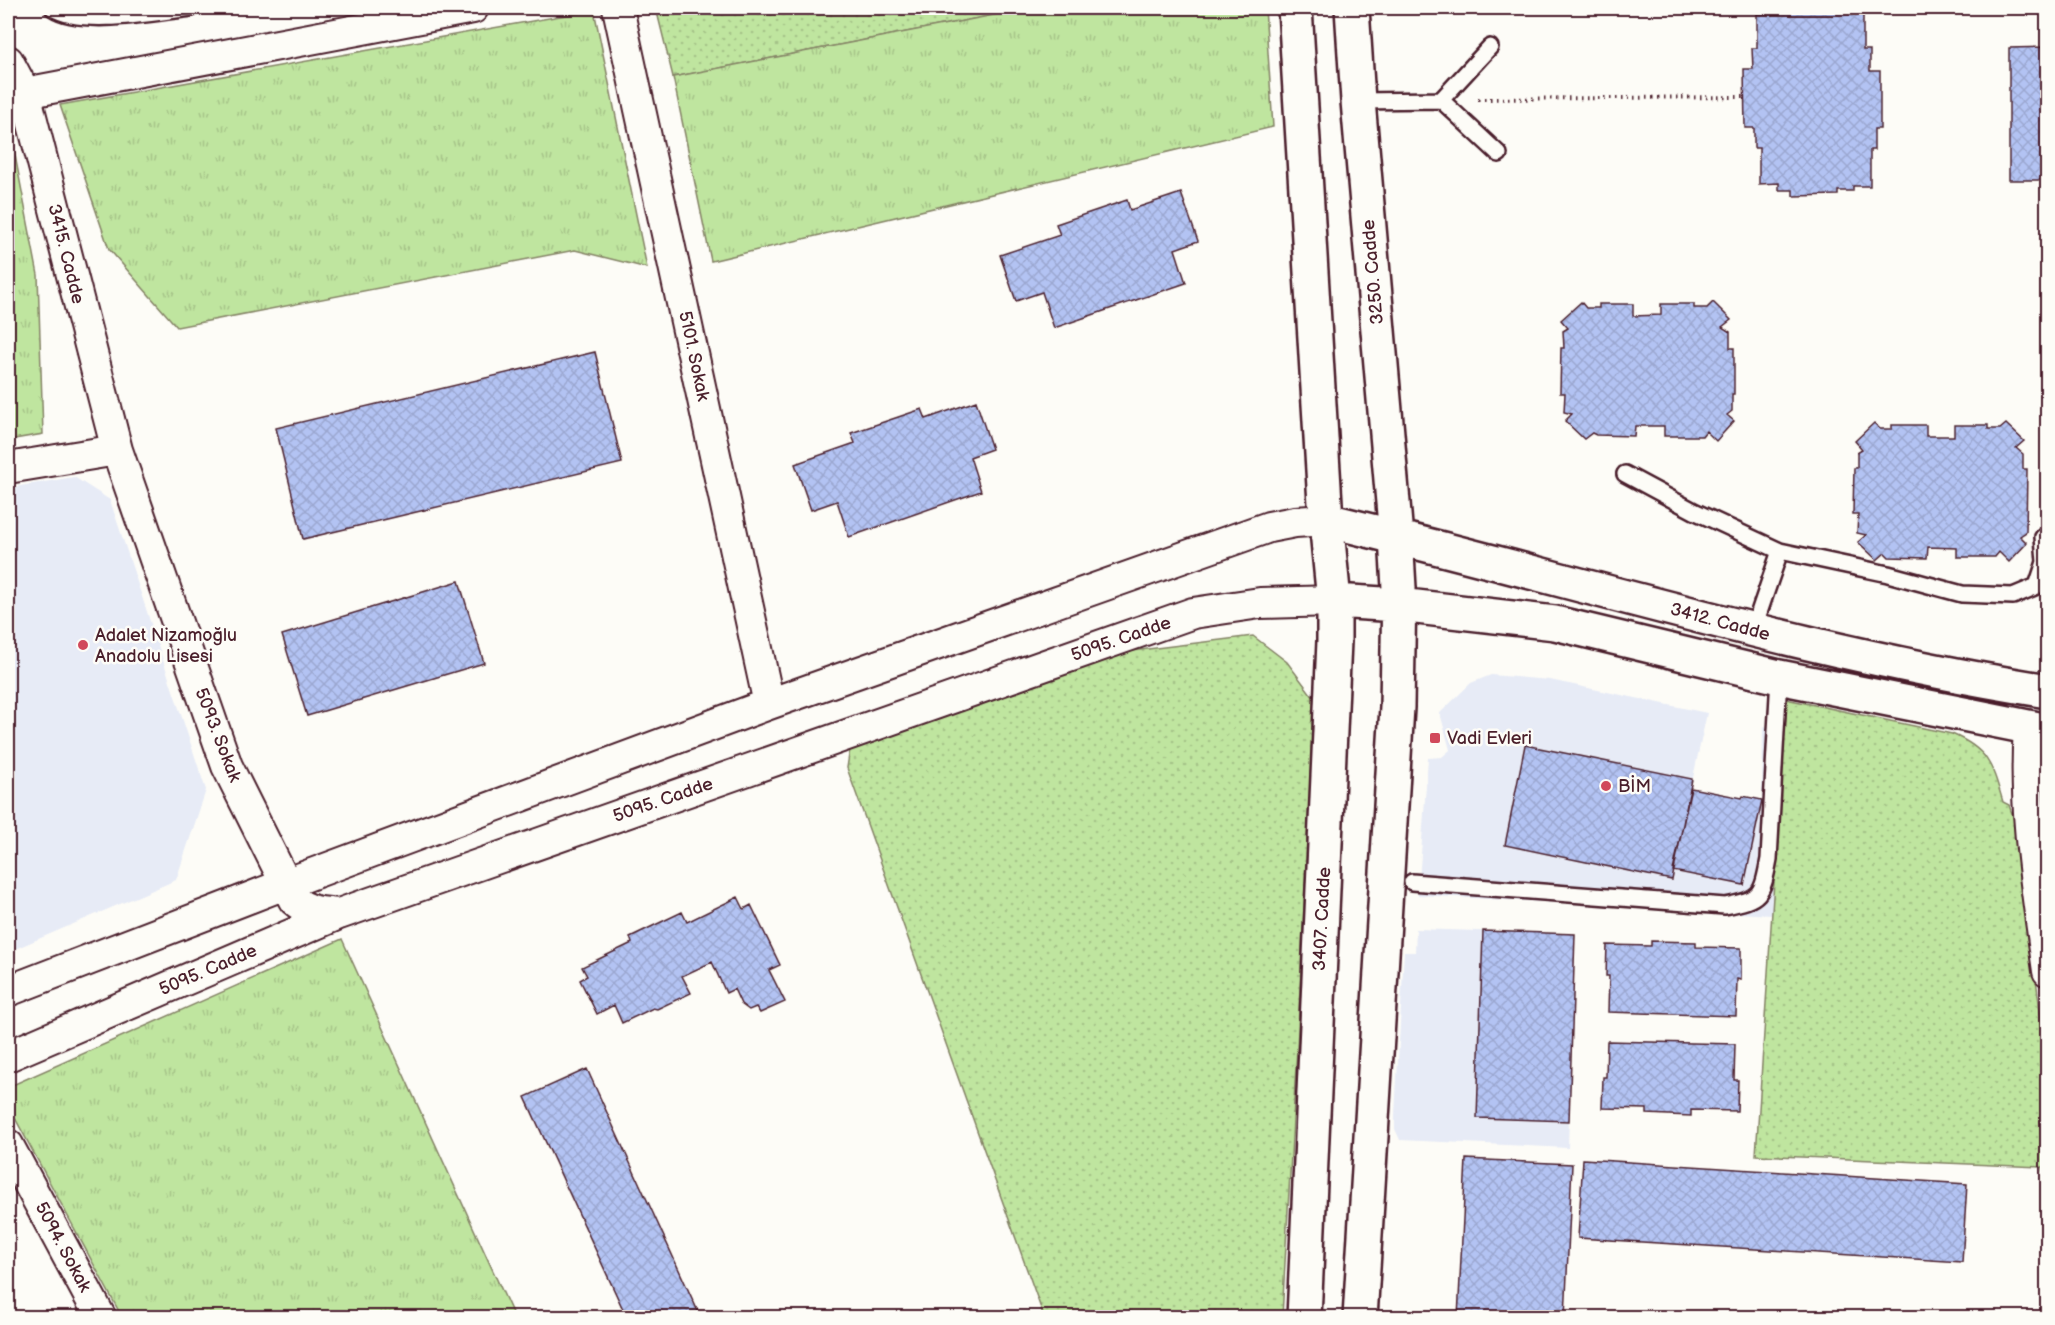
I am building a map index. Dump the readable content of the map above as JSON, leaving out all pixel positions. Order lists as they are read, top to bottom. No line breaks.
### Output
{"streets":{"street":["3415. Cadde","3250. Cadde","5101. Sokak","3412. Cadde","5095. Cadde","5093. Sokak","3407. Cadde","5094. Sokak"]},"crossings":[["3415. Cadde","5093. Sokak"],["3250. Cadde","3412. Cadde"],["3412. Cadde","3407. Cadde"],["5095. Cadde","5093. Sokak"],["5095. Cadde","3407. Cadde"]],"places":{"other":["Adalet Nizamoğlu Anadolu Lisesi","BİM"],"transit":["Vadi Evleri"]}}
